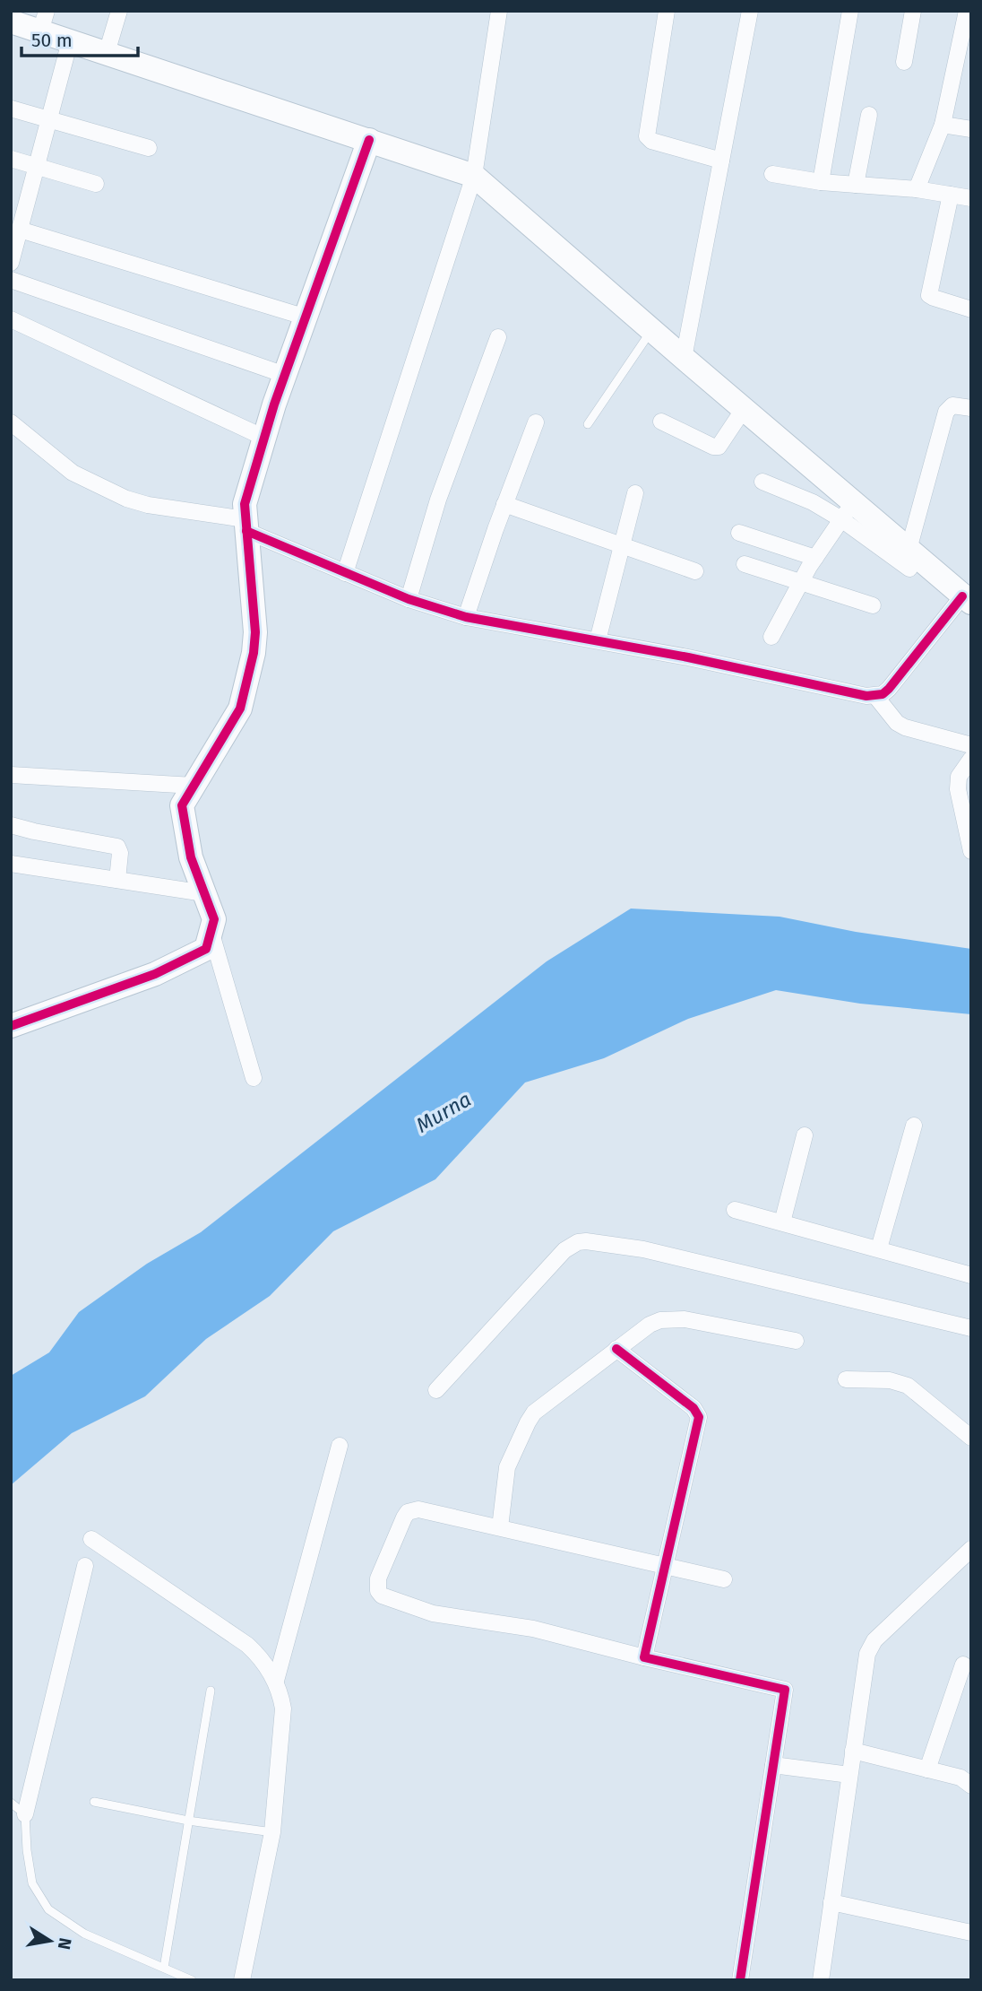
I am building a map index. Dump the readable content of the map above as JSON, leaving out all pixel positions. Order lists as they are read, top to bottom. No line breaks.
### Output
{"water":["Murna"],"scale_bar":"50 m","north":"right"}
